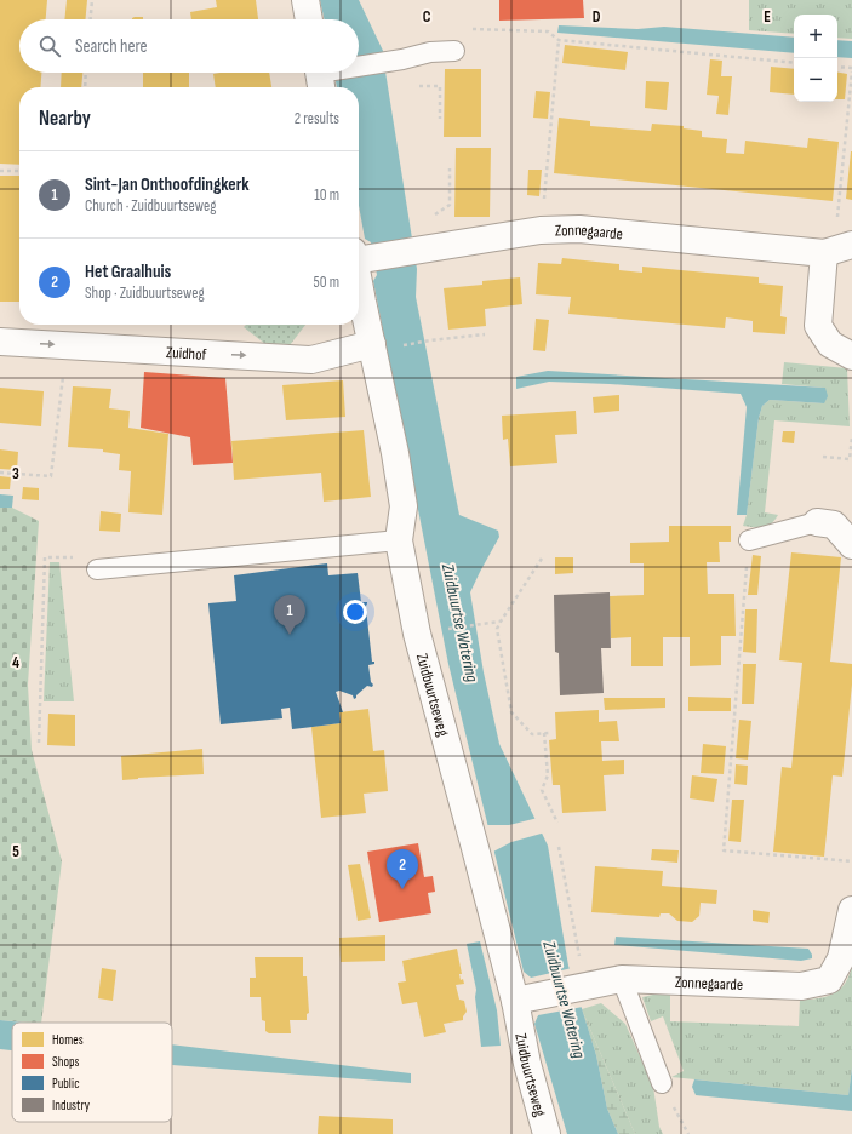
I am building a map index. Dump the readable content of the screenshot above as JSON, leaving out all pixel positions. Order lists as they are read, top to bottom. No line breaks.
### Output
{"streets":{"street":["Zonnegaarde","Zuidhof","Zuidbuurtseweg"]},"crossings":[["Zonnegaarde","Zuidbuurtseweg"],["Zuidhof","Zuidbuurtseweg"]],"one_way":["Zuidhof"],"water":["Zuidbuurtse Watering"],"legend":["Homes","Shops","Public","Industry"],"page":{"map_buttons":["+","−"],"search":"Search here","heading":["Nearby","2 results"],"list":[{"mark":"1","name":"Sint-Jan Onthoofdingkerk","note":"Church · Zuidbuurtseweg","value":"10 m"},{"mark":"2","name":"Het Graalhuis","note":"Shop · Zuidbuurtseweg","value":"50 m"}],"pins":["1","2"]},"grid":{"columns":["C","D","E"],"rows":["3","4","5"]}}
